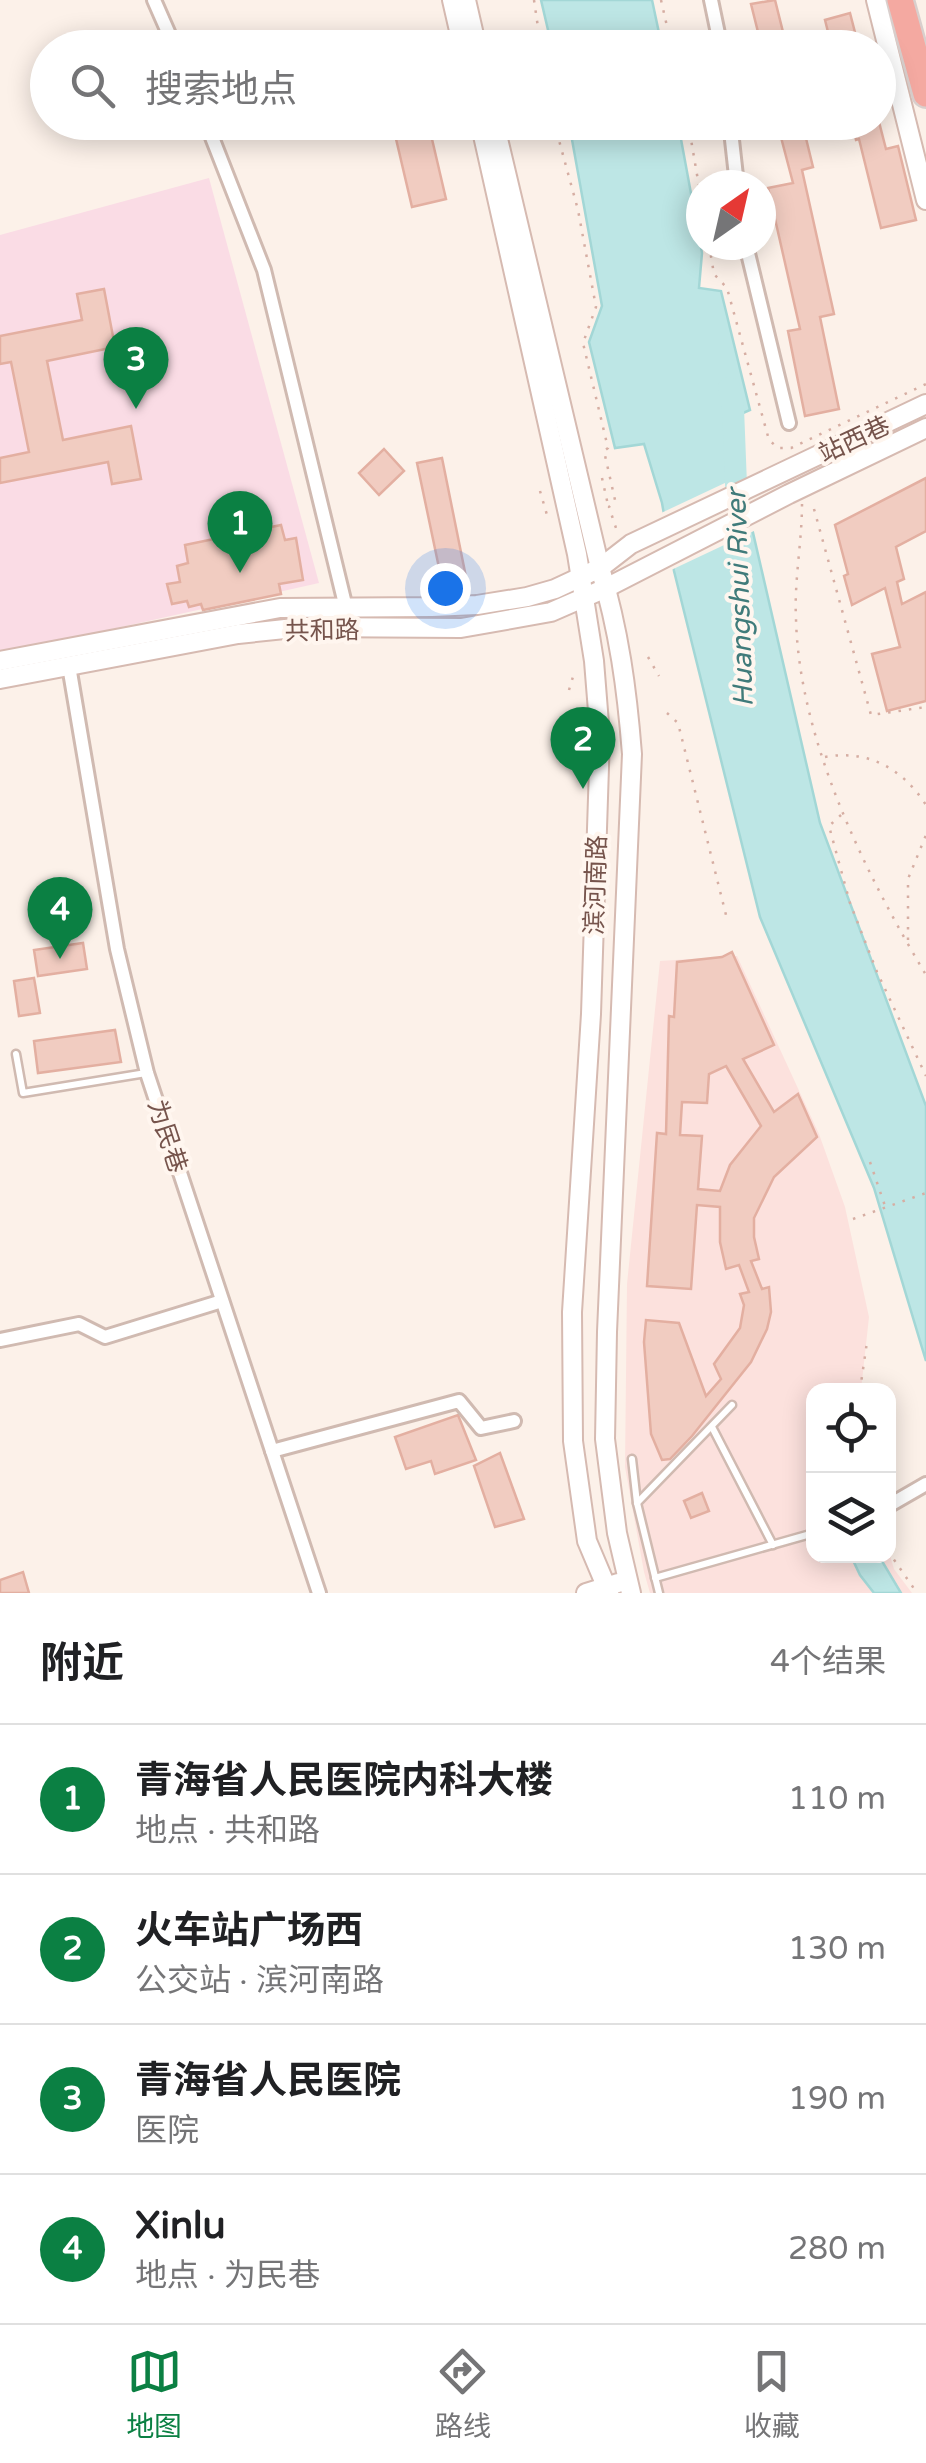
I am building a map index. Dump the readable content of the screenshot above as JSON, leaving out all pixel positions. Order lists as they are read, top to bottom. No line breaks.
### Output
{"streets":{"main road":["站西巷","共和路","滨河南路"],"street":["为民巷"]},"crossings":[["站西巷","共和路"],["共和路","滨河南路"],["共和路","为民巷"]],"water":["Huangshui River"],"north":"top right","page":{"search":"搜索地点","pins":["3","1","2","4"],"heading":["附近","4个结果"],"list":[{"mark":"1","name":"青海省人民医院内科大楼","note":"地点 · 共和路","value":"110 m"},{"mark":"2","name":"火车站广场西","note":"公交站 · 滨河南路","value":"130 m"},{"mark":"3","name":"青海省人民医院","note":"医院","value":"190 m"},{"mark":"4","name":"Xinlu","note":"地点 · 为民巷","value":"280 m"}],"nav":["地图","路线","收藏"]}}
